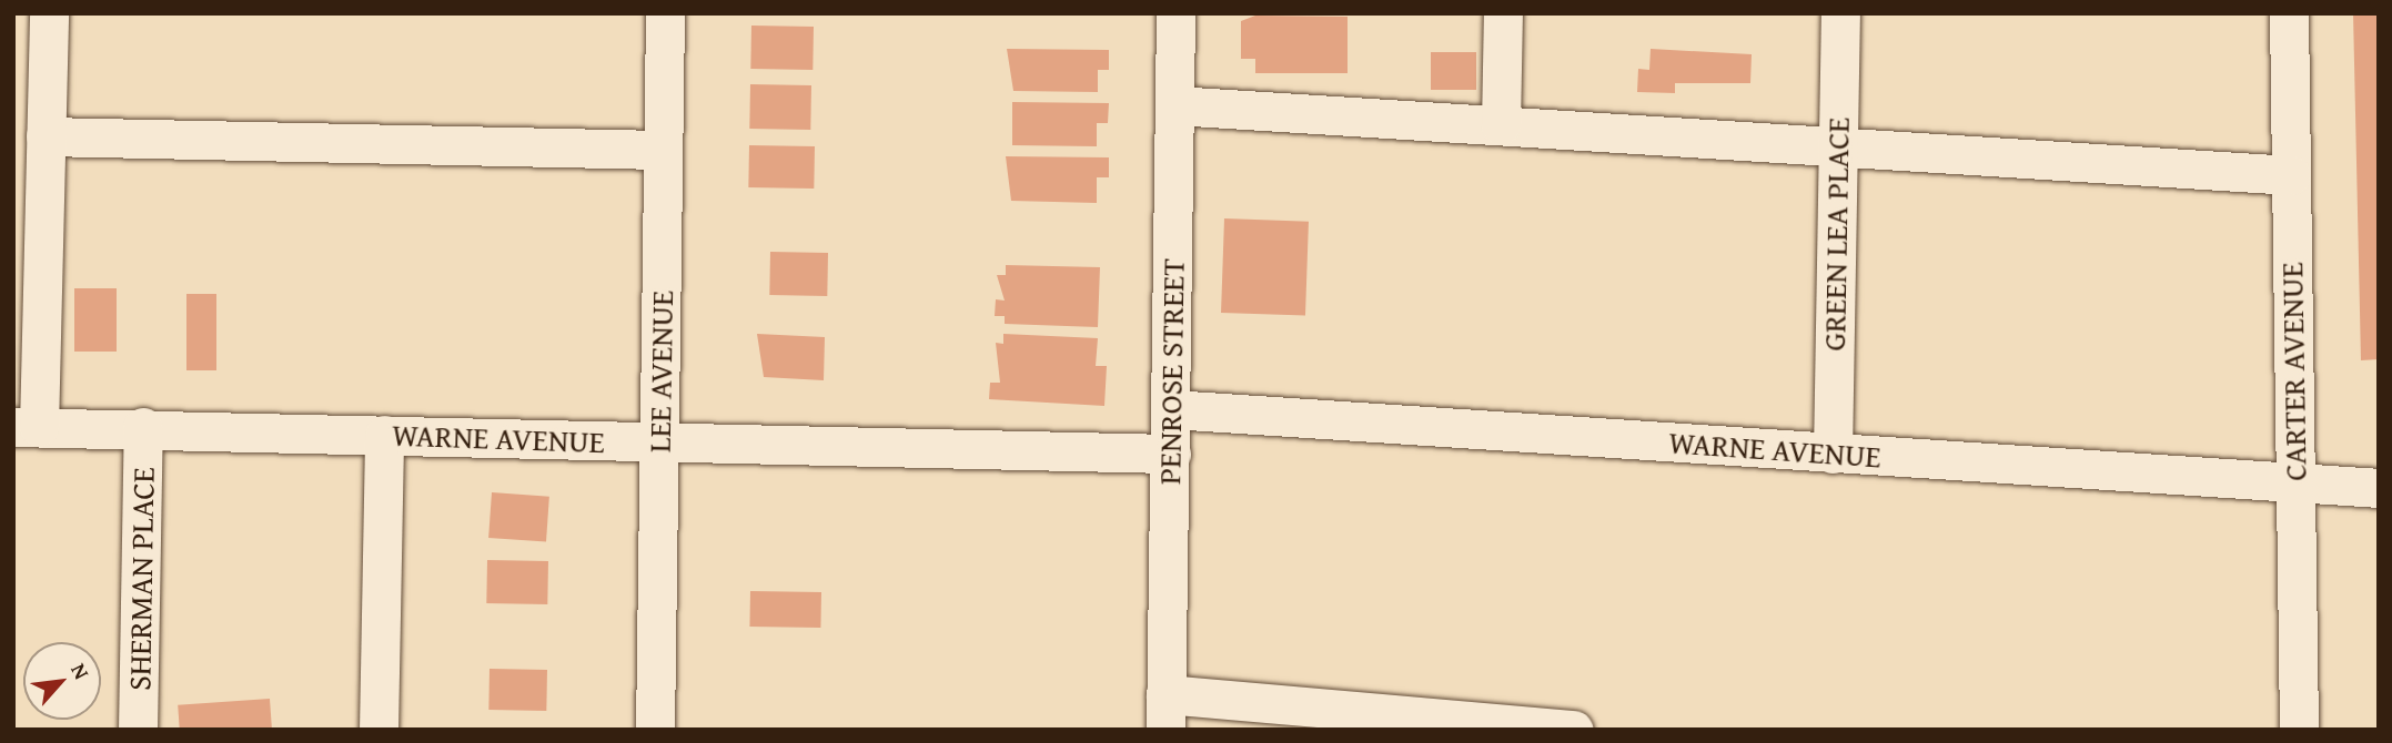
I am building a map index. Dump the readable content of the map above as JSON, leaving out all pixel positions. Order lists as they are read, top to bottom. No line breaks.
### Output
{"streets":{"street":["GREEN LEA PLACE","LEE AVENUE","PENROSE STREET","CARTER AVENUE","WARNE AVENUE","SHERMAN PLACE"]},"crossings":[["GREEN LEA PLACE","WARNE AVENUE"],["LEE AVENUE","WARNE AVENUE"],["PENROSE STREET","WARNE AVENUE"],["CARTER AVENUE","WARNE AVENUE"],["WARNE AVENUE","SHERMAN PLACE"]],"north":"top right"}
